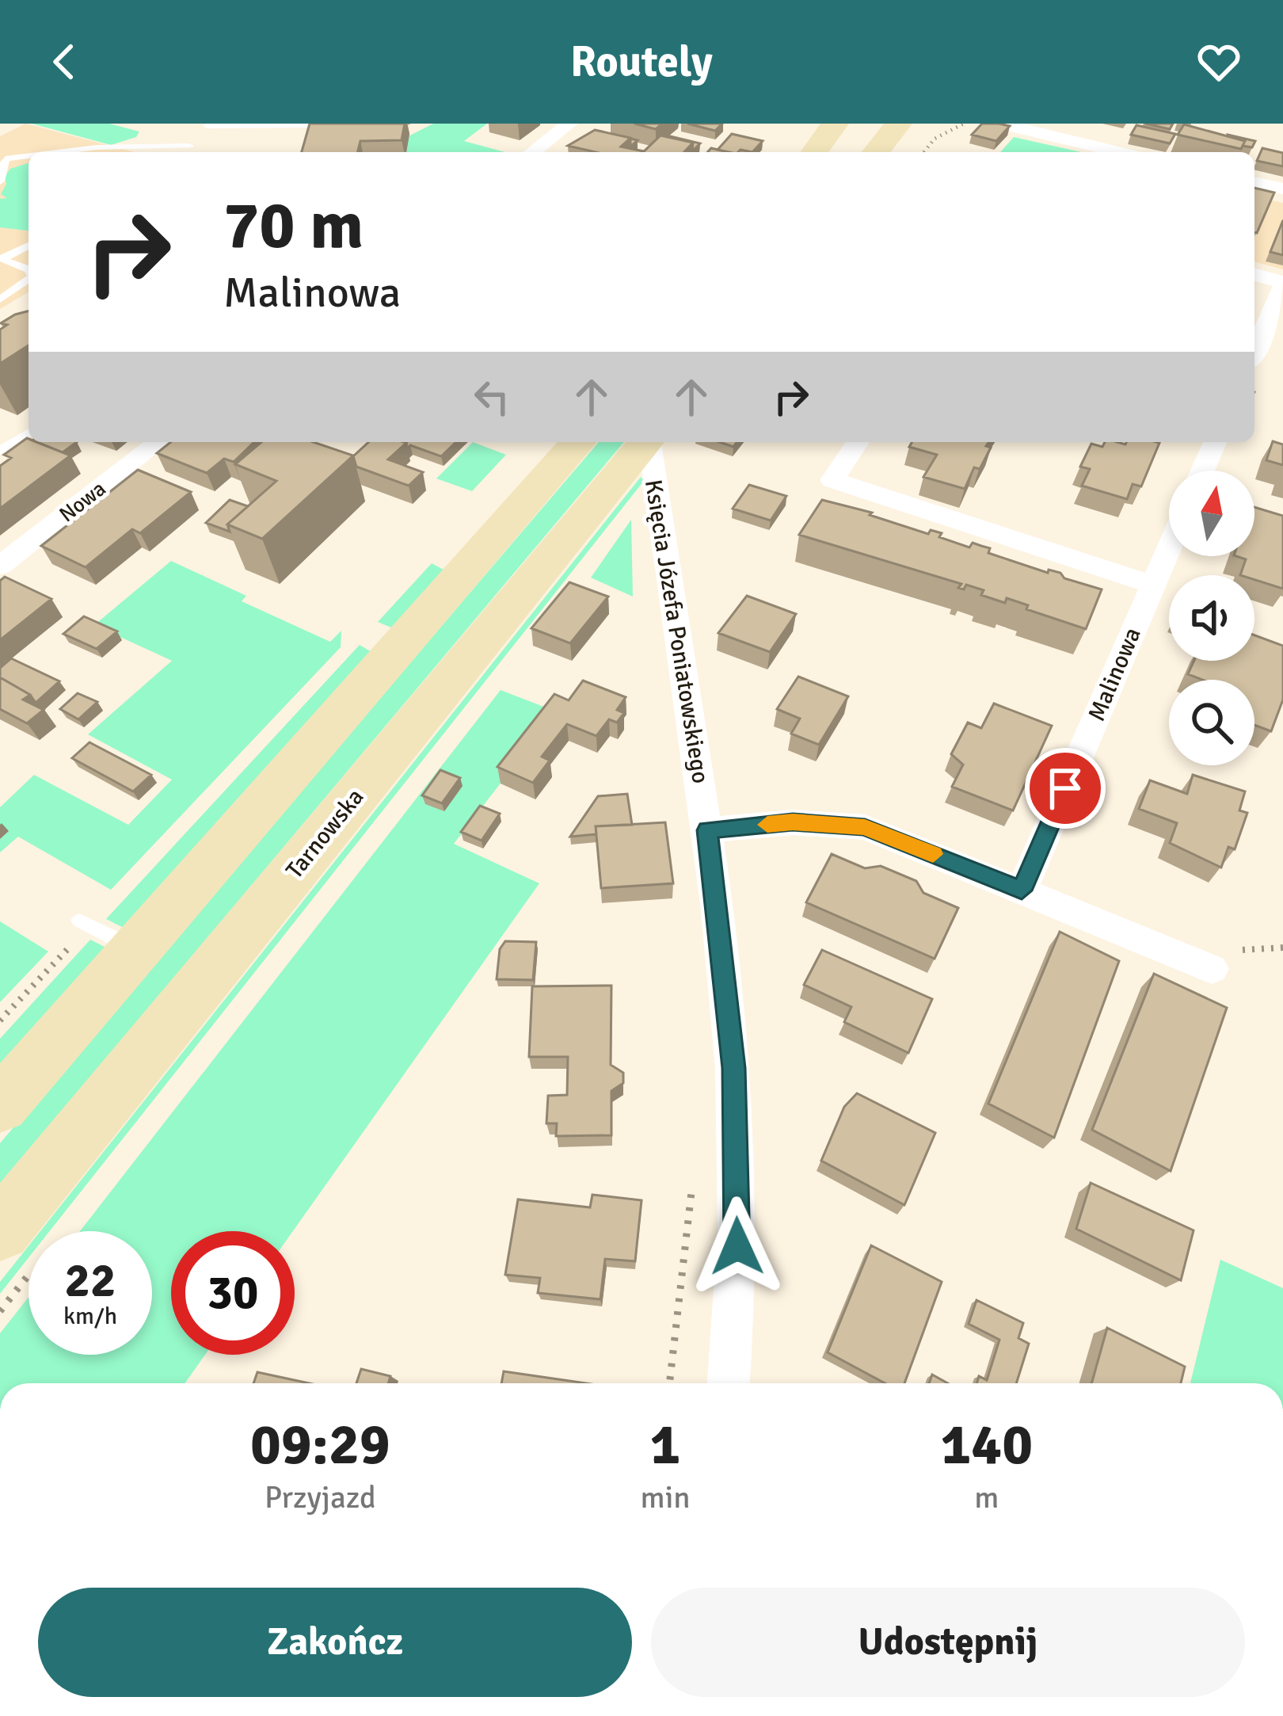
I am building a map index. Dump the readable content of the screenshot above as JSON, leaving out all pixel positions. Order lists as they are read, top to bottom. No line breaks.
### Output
{"streets":{"main road":["Tarnowska"],"street":["Nowa","Księcia Józefa Poniatowskiego","Malinowa"]},"north":"top","page":{"header":"Routely","turn":["70 m","Malinowa"],"speed":"22 km/h","limit":"30","eta":["09:29","Przyjazd","1","min","140","m"],"buttons":["Zakończ","Udostępnij"]}}
